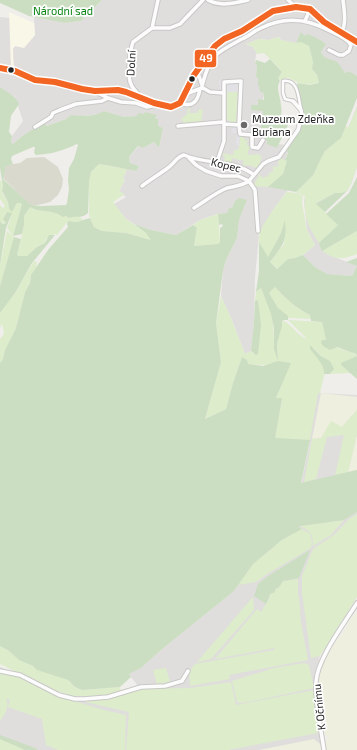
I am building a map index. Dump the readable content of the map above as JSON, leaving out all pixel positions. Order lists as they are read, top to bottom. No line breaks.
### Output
{"streets":{"street":["Dolní","Kopec","K Očnímu"]},"parks":["Národní sad"],"places":["Muzeum Zdeňka Buriana"],"lines":["transit line 49"]}
